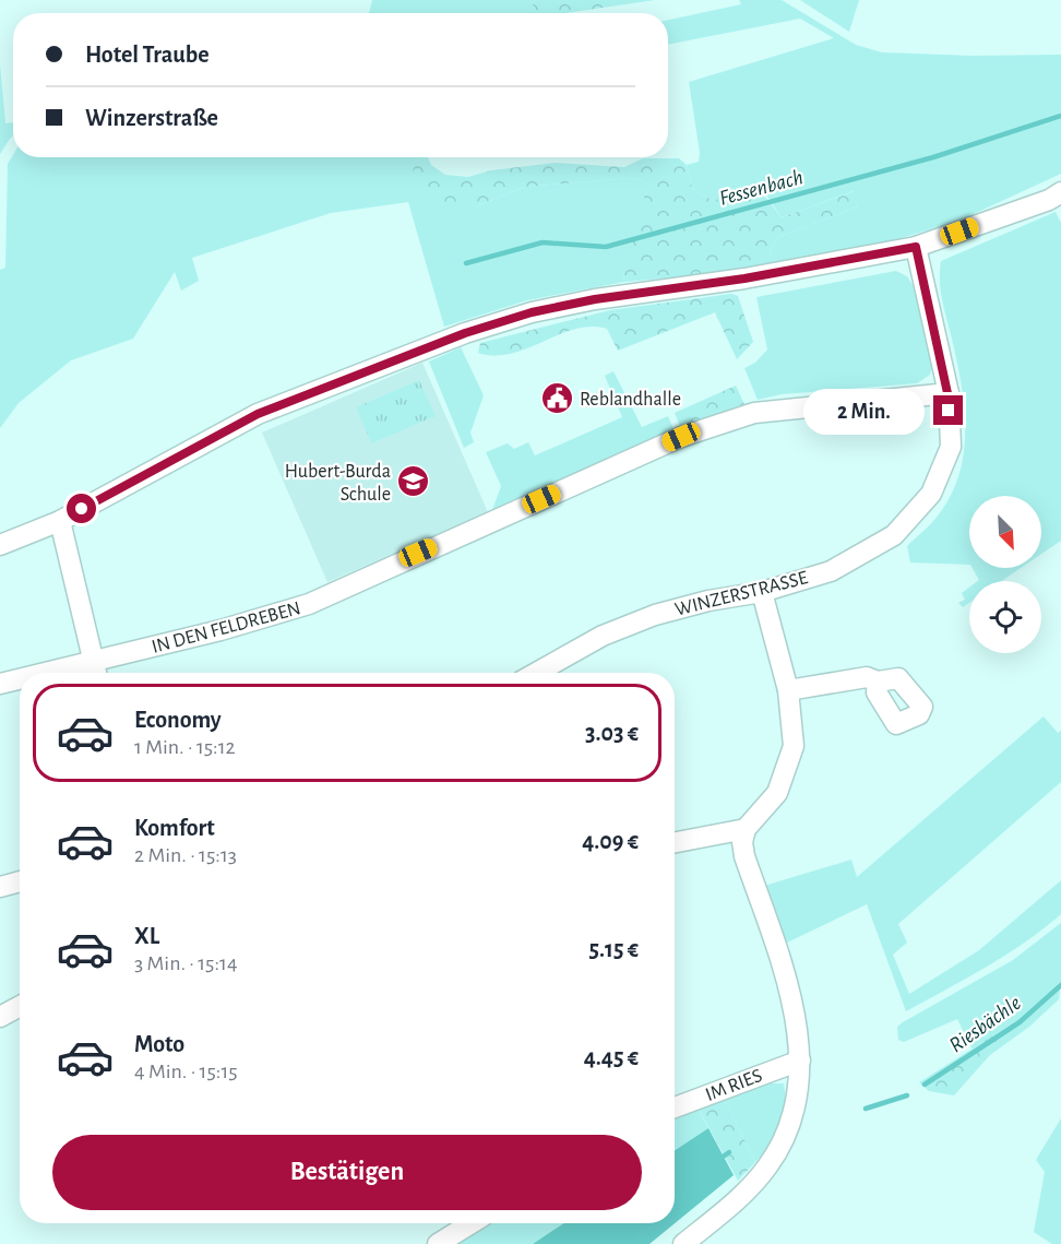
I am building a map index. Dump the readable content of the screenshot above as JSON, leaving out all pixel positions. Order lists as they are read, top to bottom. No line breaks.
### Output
{"streets":{"street":["WINZERSTRASSE","IN DEN FELDREBEN","IM RIES"]},"crossings":[["WINZERSTRASSE","IN DEN FELDREBEN"]],"water":["Fessenbach","Riesbächle"],"places":{"public building":["Reblandhalle"],"school or university":["Hubert-Burda Schule"]},"north":"bottom right","page":{"banner":["Hotel Traube","Winzerstraße"],"bubble":"2 Min.","list":[{"name":"Economy","note":"1 Min. · 15:12","value":"3.03 €"},{"name":"Komfort","note":"2 Min. · 15:13","value":"4.09 €"},{"name":"XL","note":"3 Min. · 15:14","value":"5.15 €"},{"name":"Moto","note":"4 Min. · 15:15","value":"4.45 €"}],"buttons":"Bestätigen"}}
